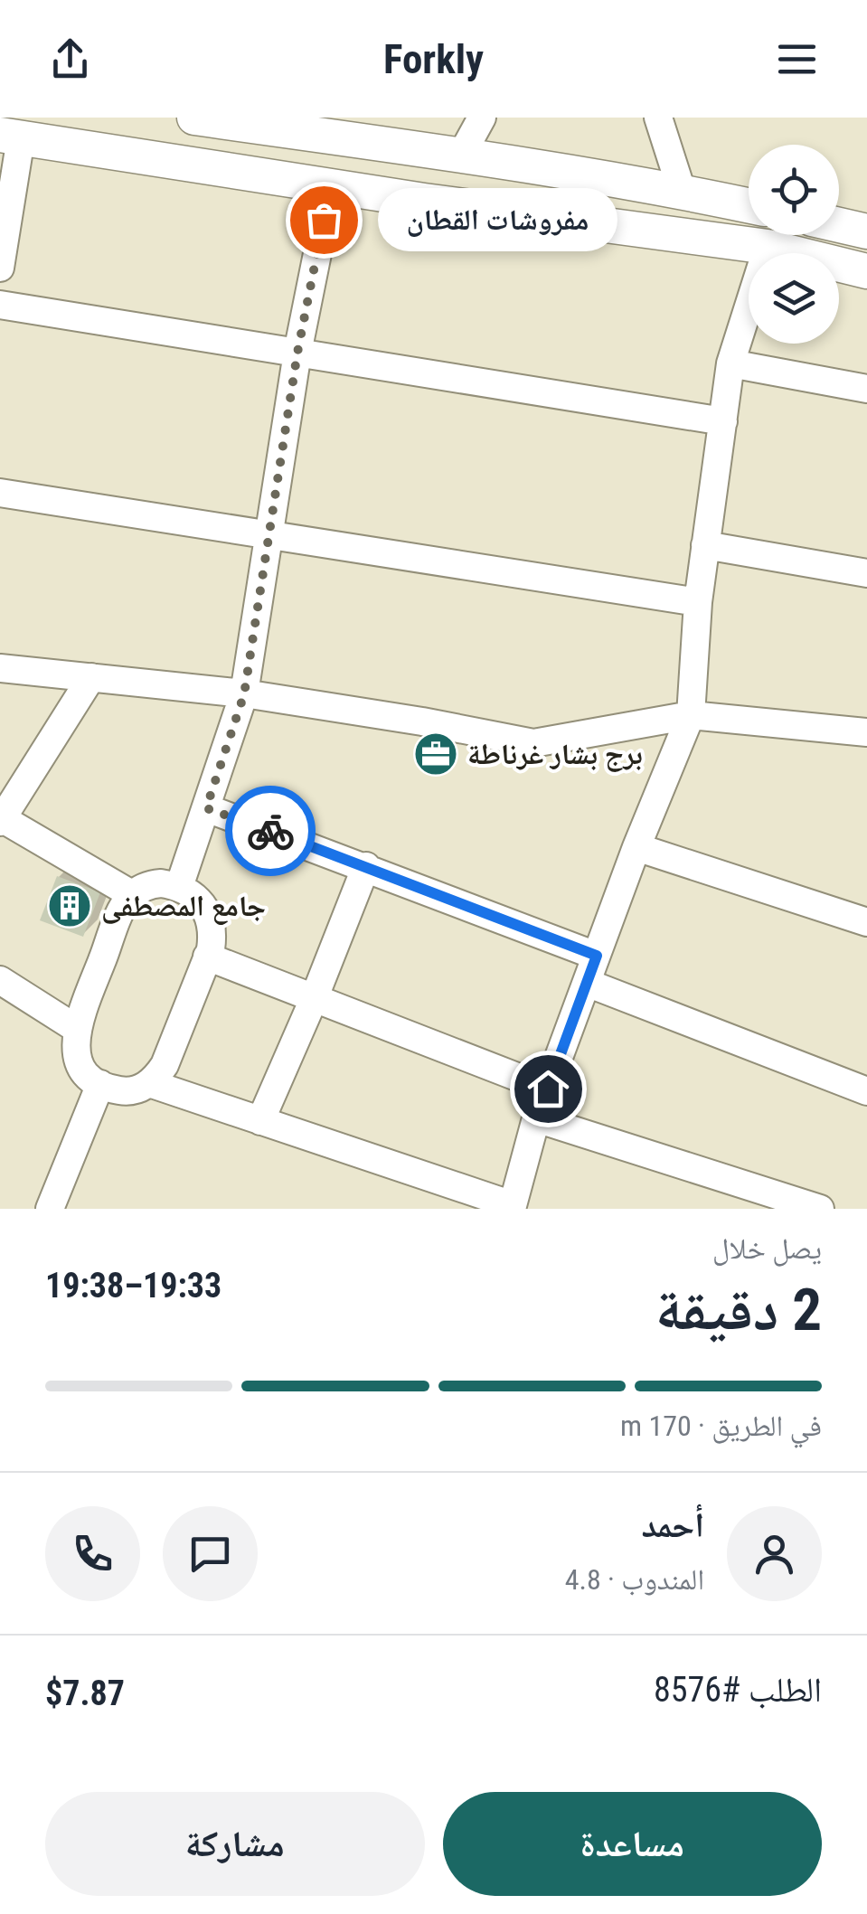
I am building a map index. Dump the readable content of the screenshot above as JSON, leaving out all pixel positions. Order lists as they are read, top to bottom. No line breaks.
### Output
{"places":{"other":["مفروشات القطان"],"office":["برج بشار غرناطة"],"building":["جامع المصطفى"]},"page":{"header":"Forkly","bubble":"مفروشات القطان","heading":["2 دقيقة","يصل خلال","19:33–19:38"],"panel":["أحمد","المندوب · 4.8","الطلب #8576","$7.87"],"bar":"في الطريق · 170 m","buttons":["مساعدة","مشاركة"]}}
